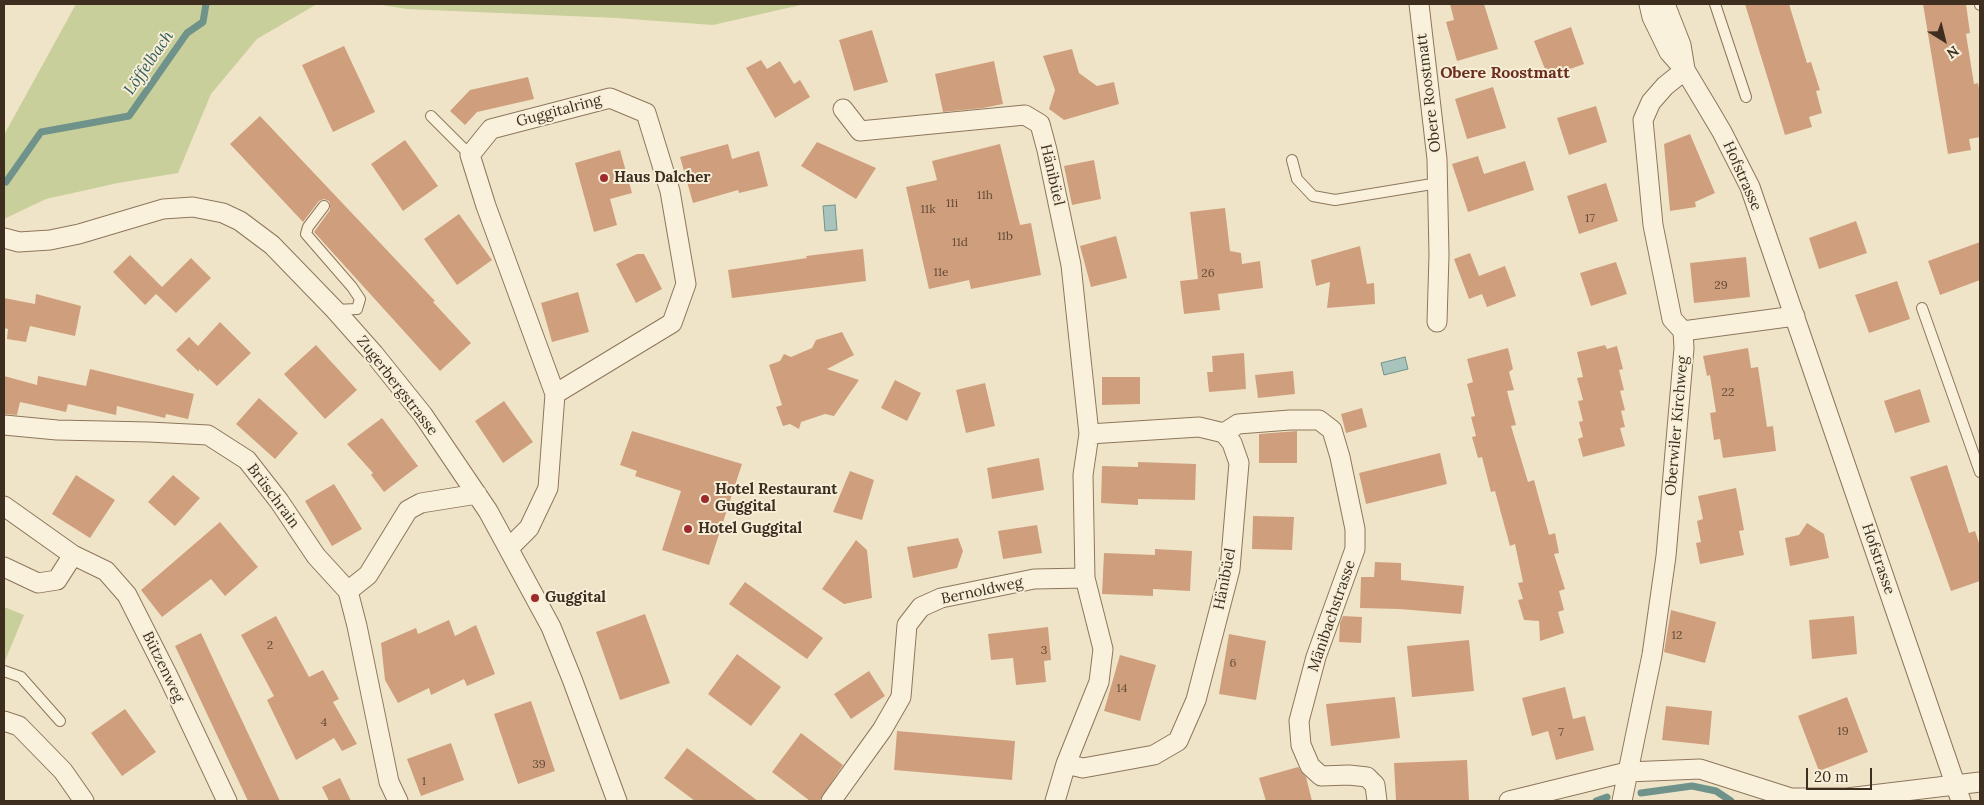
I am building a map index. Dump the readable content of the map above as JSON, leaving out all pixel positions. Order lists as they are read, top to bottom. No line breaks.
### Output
{"streets":{"street":["Obere Roostmatt","Guggitalring","Hänibüel","Hofstrasse","Zugerbergstrasse","Oberwiler Kirchweg","Brüschrain","Bernoldweg","Mänibachstrasse","Bützenweg"]},"crossings":[["Hänibüel","Bernoldweg"],["Hänibüel","Mänibachstrasse"]],"districts":["Obere Roostmatt"],"water":["Löffelbach"],"places":["Haus Dalcher","Hotel Restaurant Guggital","Hotel Guggital","Guggital"],"house_numbers":["11h","11i","11k","17","11b","11d","11e","26","29","22","12","2","3","6","14","4","19","7","39","1"],"scale_bar":"20 m","north":"bottom right"}
